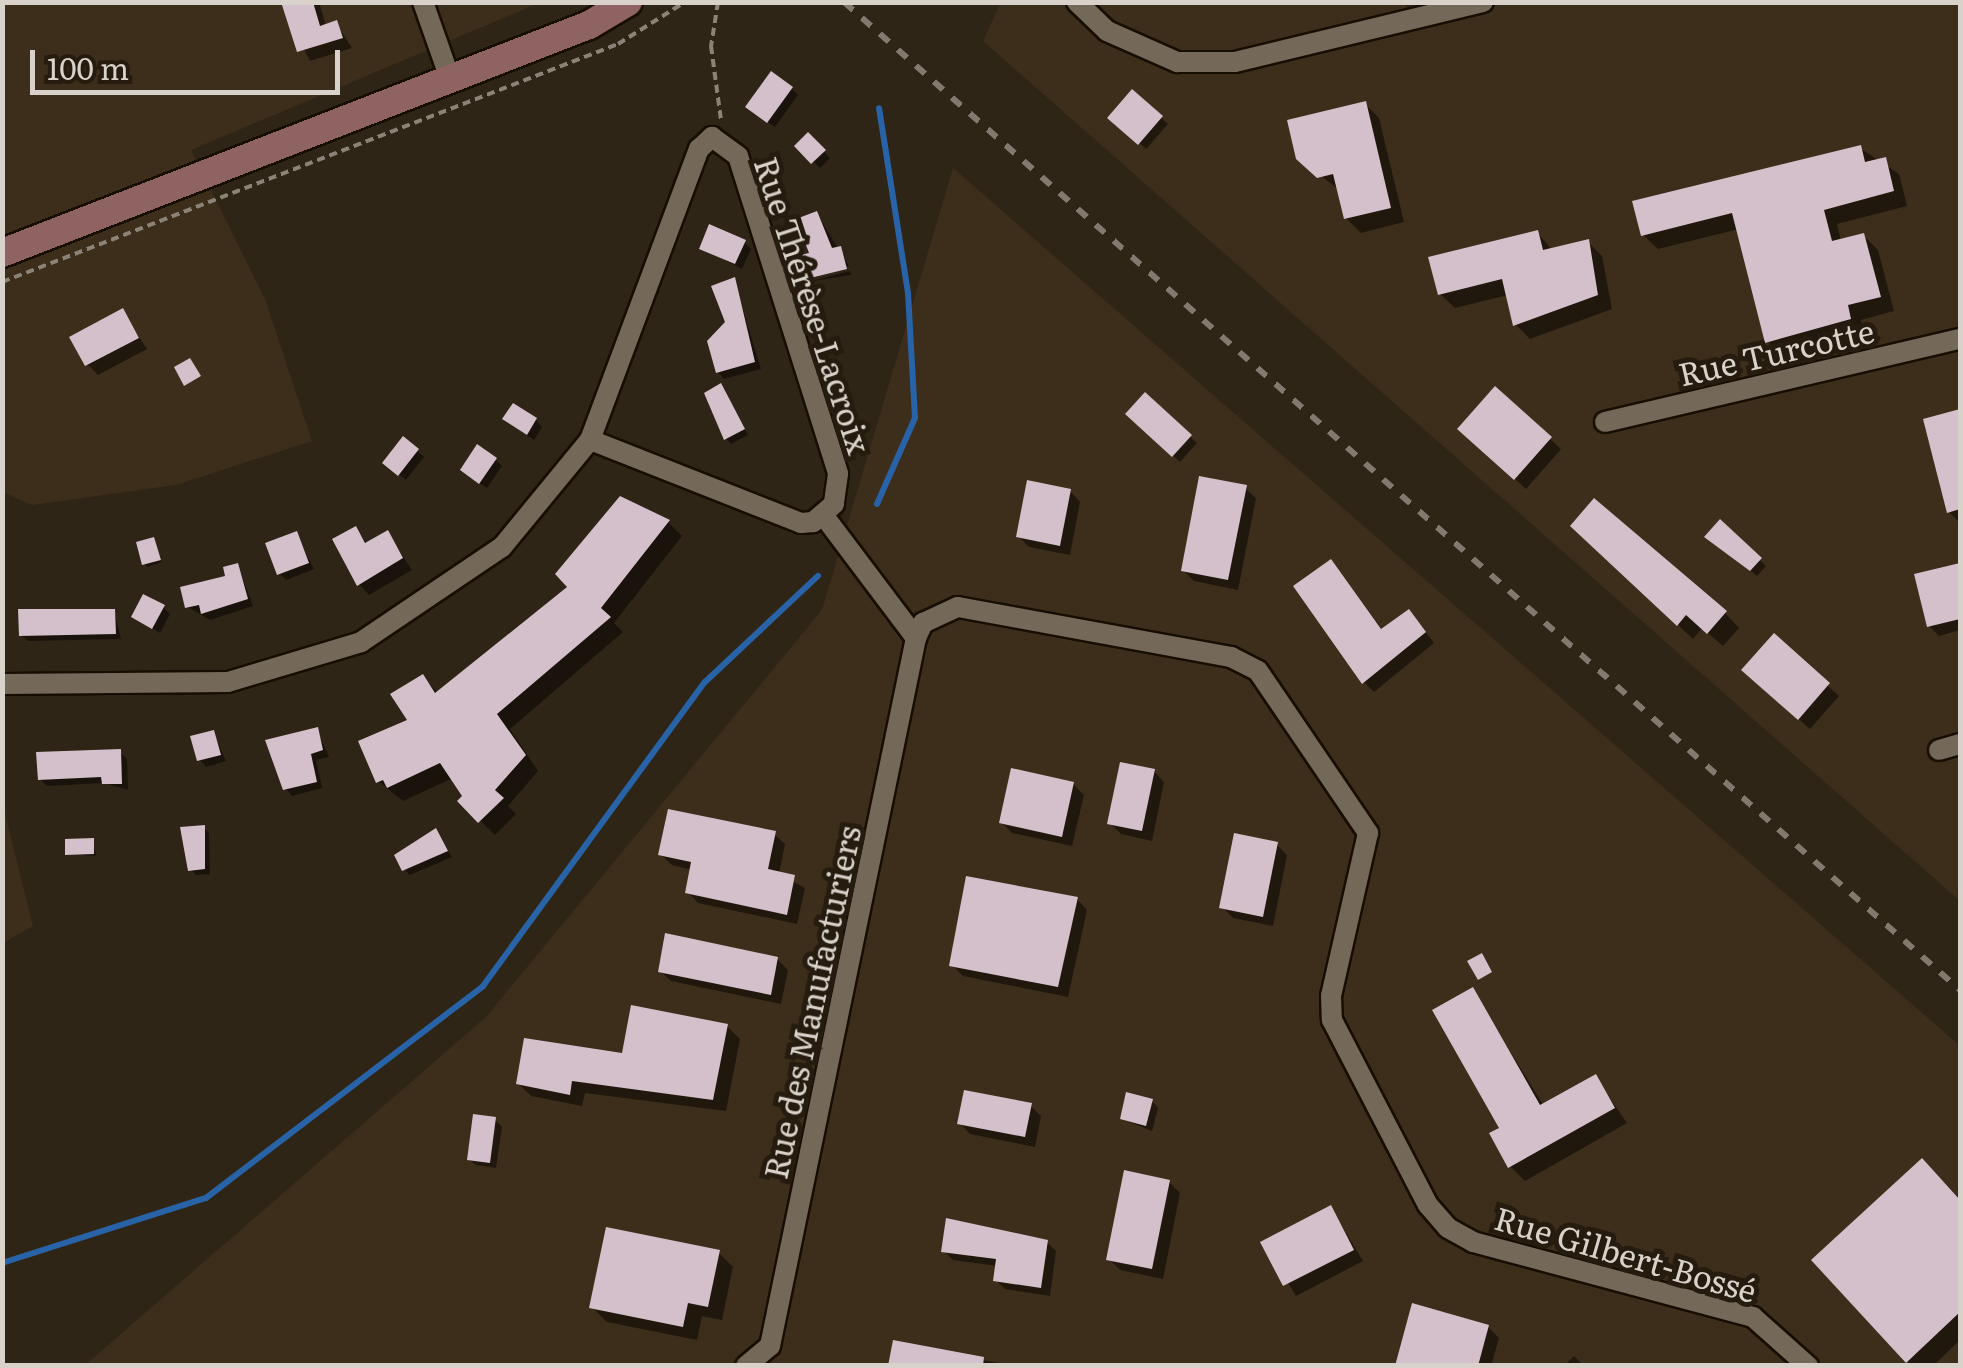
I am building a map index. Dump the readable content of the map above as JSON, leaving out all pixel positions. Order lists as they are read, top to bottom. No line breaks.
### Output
{"streets":{"street":["Rue Thérèse-Lacroix","Rue Turcotte","Rue des Manufacturiers","Rue Gilbert-Bossé"]},"crossings":[["Rue des Manufacturiers","Rue Gilbert-Bossé"]],"scale_bar":"100 m"}
